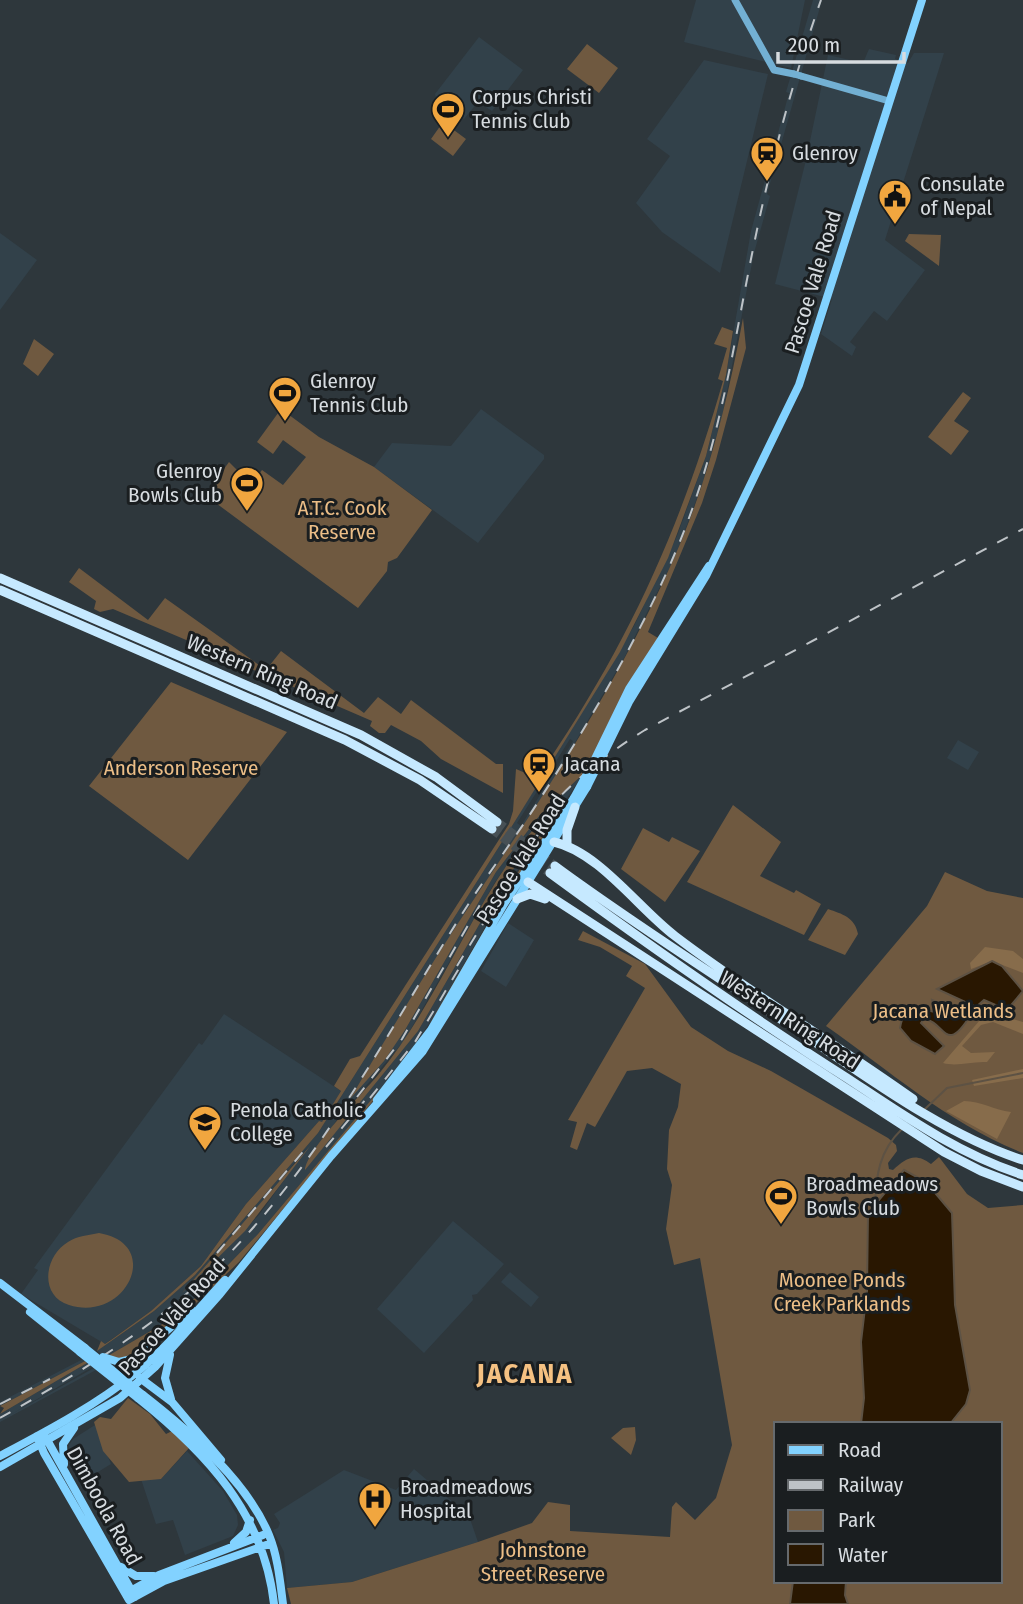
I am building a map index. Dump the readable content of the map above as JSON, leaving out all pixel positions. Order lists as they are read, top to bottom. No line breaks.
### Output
{"streets":{"highway":["Western Ring Road"],"main road":["Pascoe Vale Road","Dimboola Road"]},"crossings":[["Pascoe Vale Road","Dimboola Road"]],"districts":["JACANA"],"parks":["A.T.C. Cook Reserve","Anderson Reserve","Jacana Wetlands","Moonee Ponds Creek Parklands","Johnstone Street Reserve"],"places":{"sports":["Corpus Christi Tennis Club","Glenroy Tennis Club","Glenroy Bowls Club","Broadmeadows Bowls Club"],"station":["Glenroy","Jacana"],"public building":["Consulate of Nepal"],"school or university":["Penola Catholic College"],"hospital":["Broadmeadows Hospital"]},"legend":["Road","Railway","Park","Water"],"scale_bar":"200 m"}
